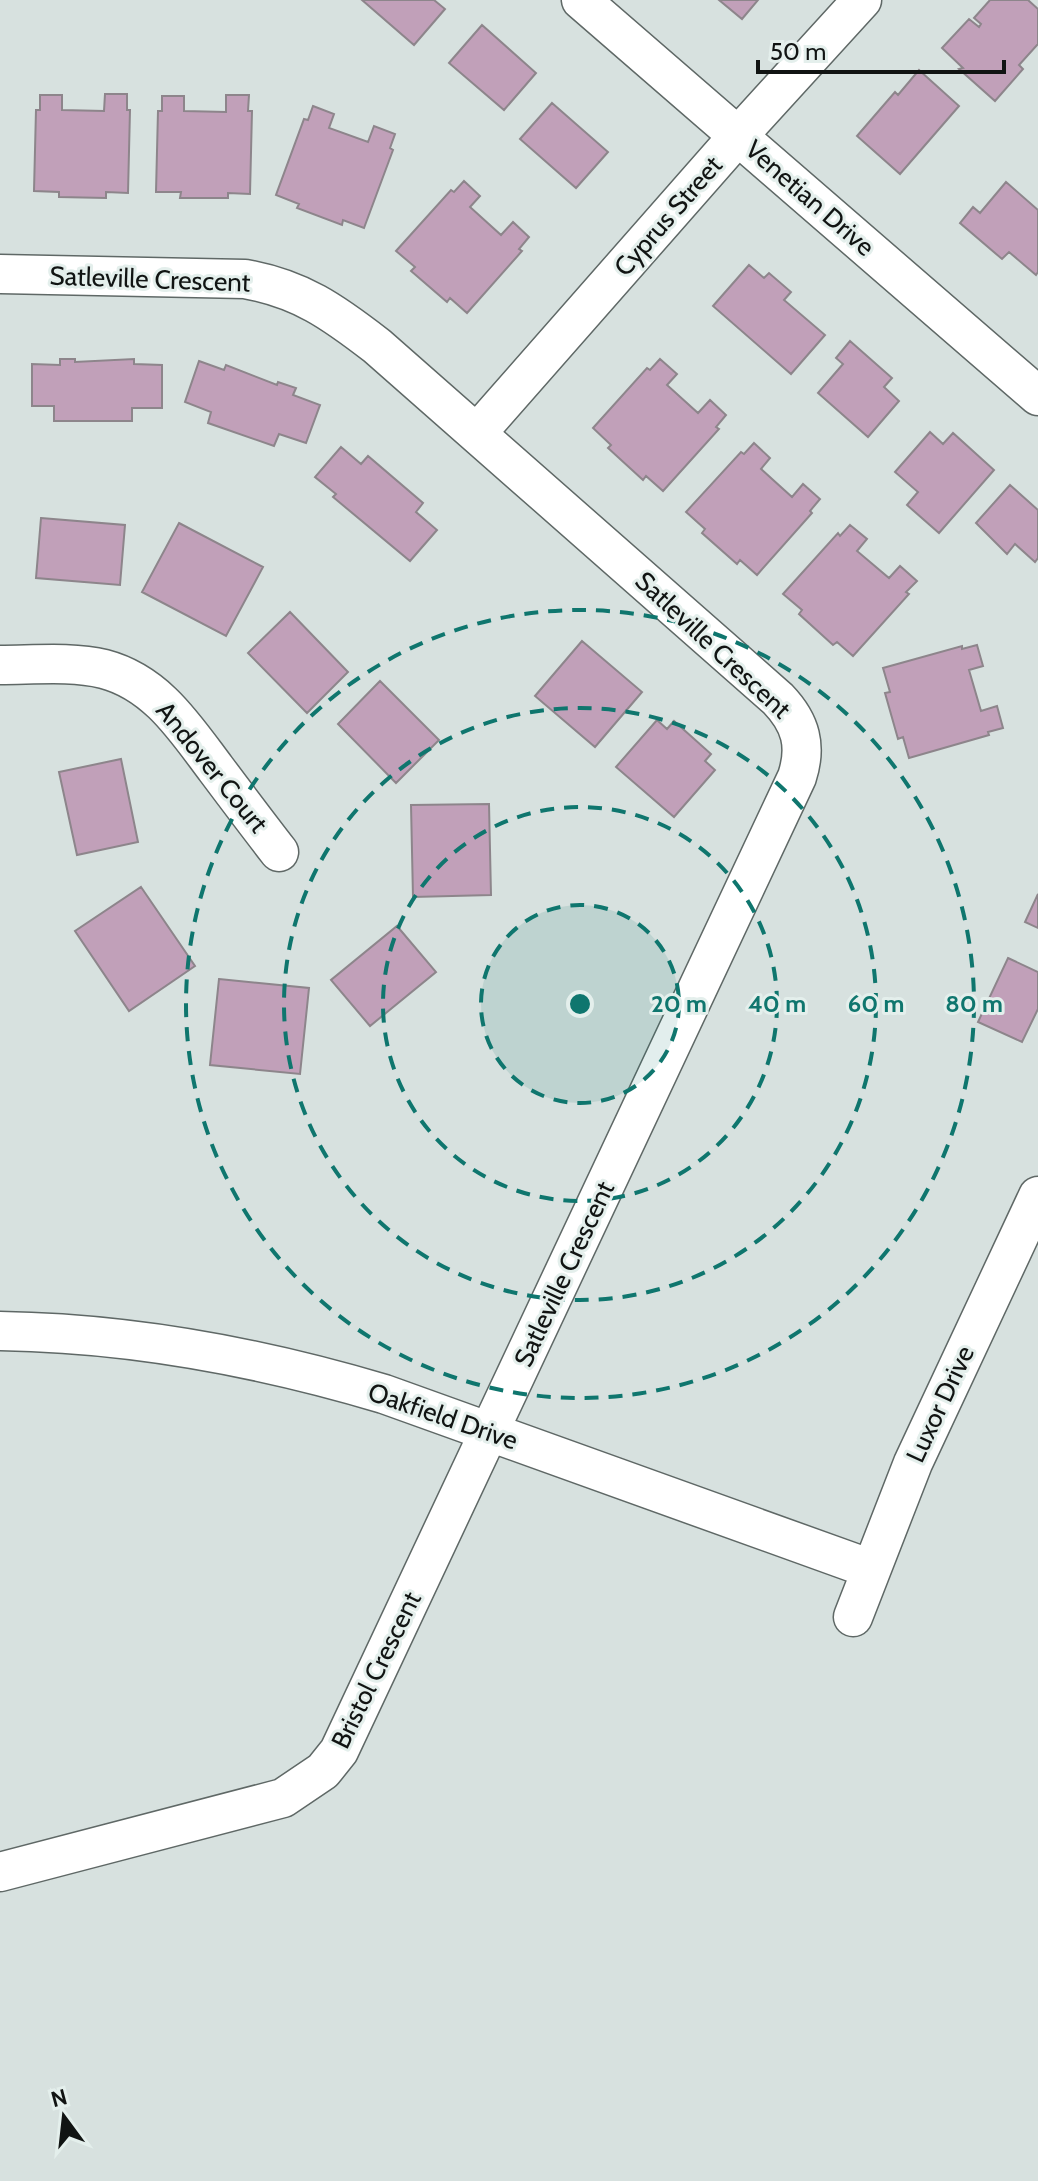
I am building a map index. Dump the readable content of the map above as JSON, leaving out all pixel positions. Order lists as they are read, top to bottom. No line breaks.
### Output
{"streets":{"street":["Venetian Drive","Cyprus Street","Satleville Crescent","Andover Court","Luxor Drive","Oakfield Drive","Bristol Crescent"]},"crossings":[["Venetian Drive","Cyprus Street"],["Cyprus Street","Satleville Crescent"],["Satleville Crescent","Oakfield Drive"],["Satleville Crescent","Bristol Crescent"],["Luxor Drive","Oakfield Drive"],["Oakfield Drive","Bristol Crescent"]],"scale_bar":"50 m","north":"top","rings":["20 m","40 m","60 m","80 m"]}
